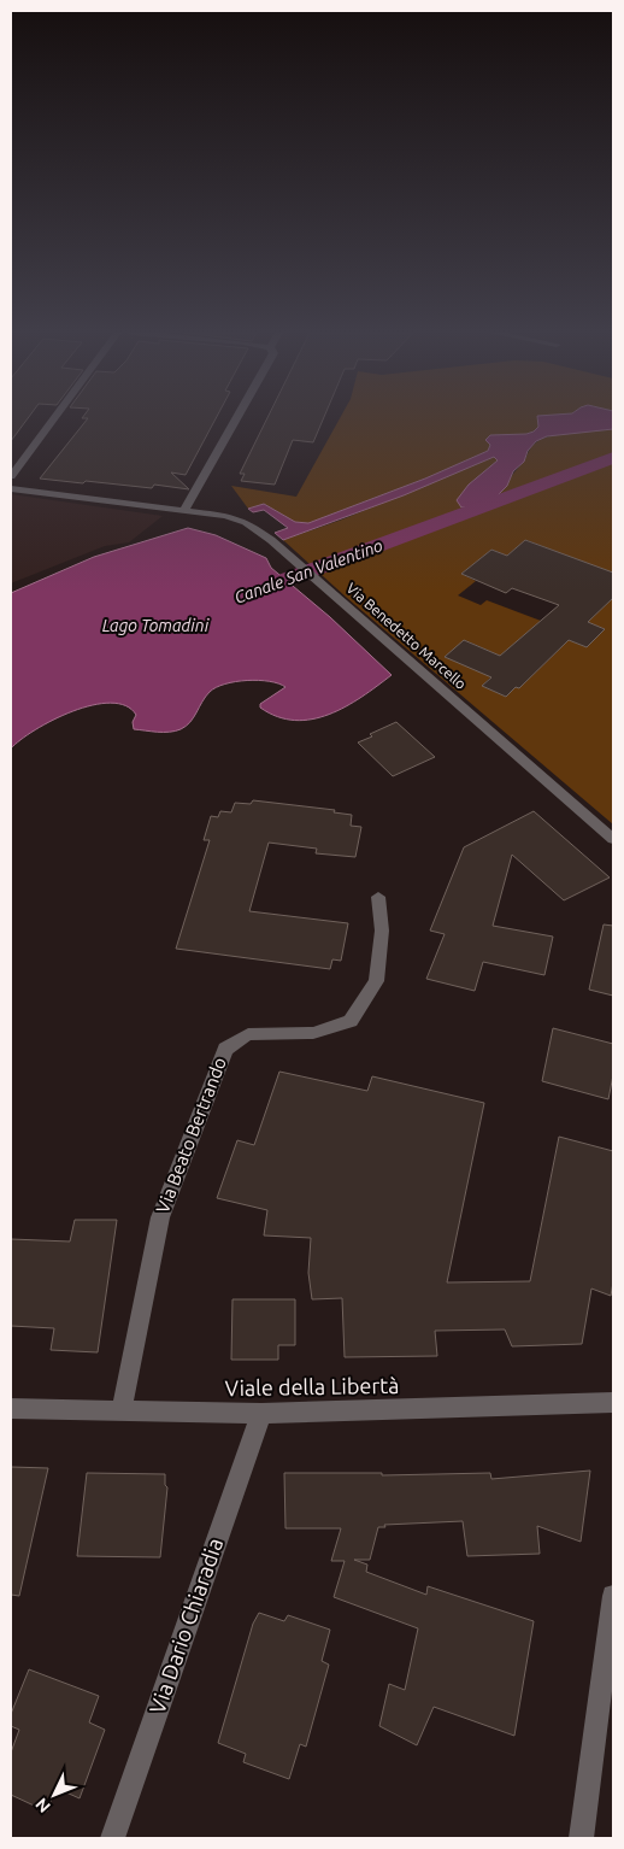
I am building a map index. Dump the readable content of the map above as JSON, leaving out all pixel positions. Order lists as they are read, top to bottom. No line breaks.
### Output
{"streets":{"street":["Via Benedetto Marcello","Via Beato Bertrando","Viale della Libertà","Via Dario Chiaradia"]},"crossings":[["Via Beato Bertrando","Viale della Libertà"],["Viale della Libertà","Via Dario Chiaradia"]],"water":["Canale San Valentino","Lago Tomadini"],"north":"bottom left"}
